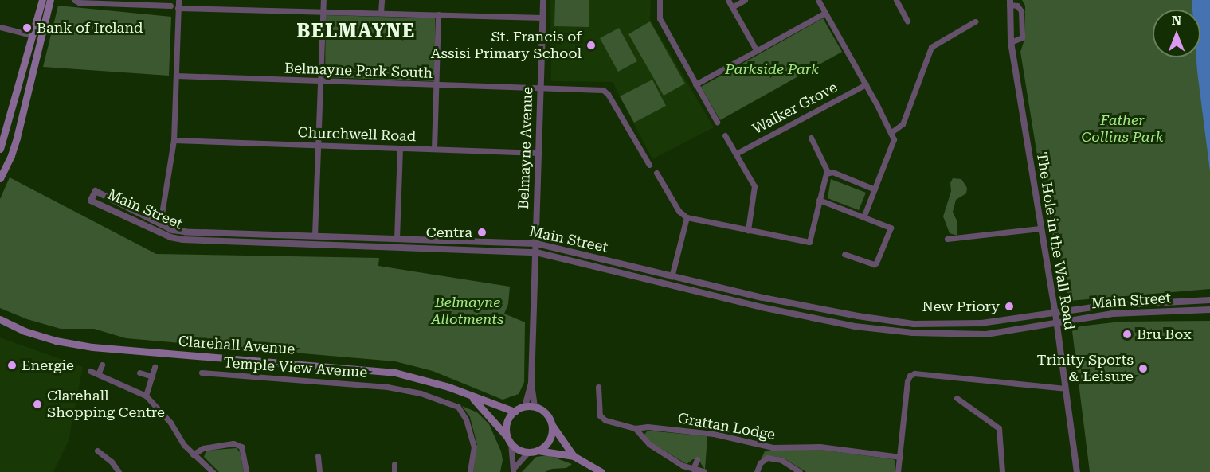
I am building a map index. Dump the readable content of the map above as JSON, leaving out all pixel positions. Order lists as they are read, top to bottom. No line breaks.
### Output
{"streets":{"main road":["Clarehall Avenue"],"street":["Belmayne Park South","Walker Grove","Churchwell Road","Belmayne Avenue","Main Street","The Hole in the Wall Road","Temple View Avenue","Grattan Lodge"]},"crossings":[["Belmayne Park South","Belmayne Avenue"],["Churchwell Road","Belmayne Avenue"],["Belmayne Avenue","Main Street"],["Belmayne Avenue","Clarehall Avenue"],["Main Street","The Hole in the Wall Road"]],"districts":["BELMAYNE"],"parks":["Parkside Park","Father Collins Park","Belmayne Allotments"],"places":["Bank of Ireland","St. Francis of Assisi Primary School","Centra","New Priory","Bru Box","Energie","Trinity Sports & Leisure","Clarehall Shopping Centre"],"north":"top"}
